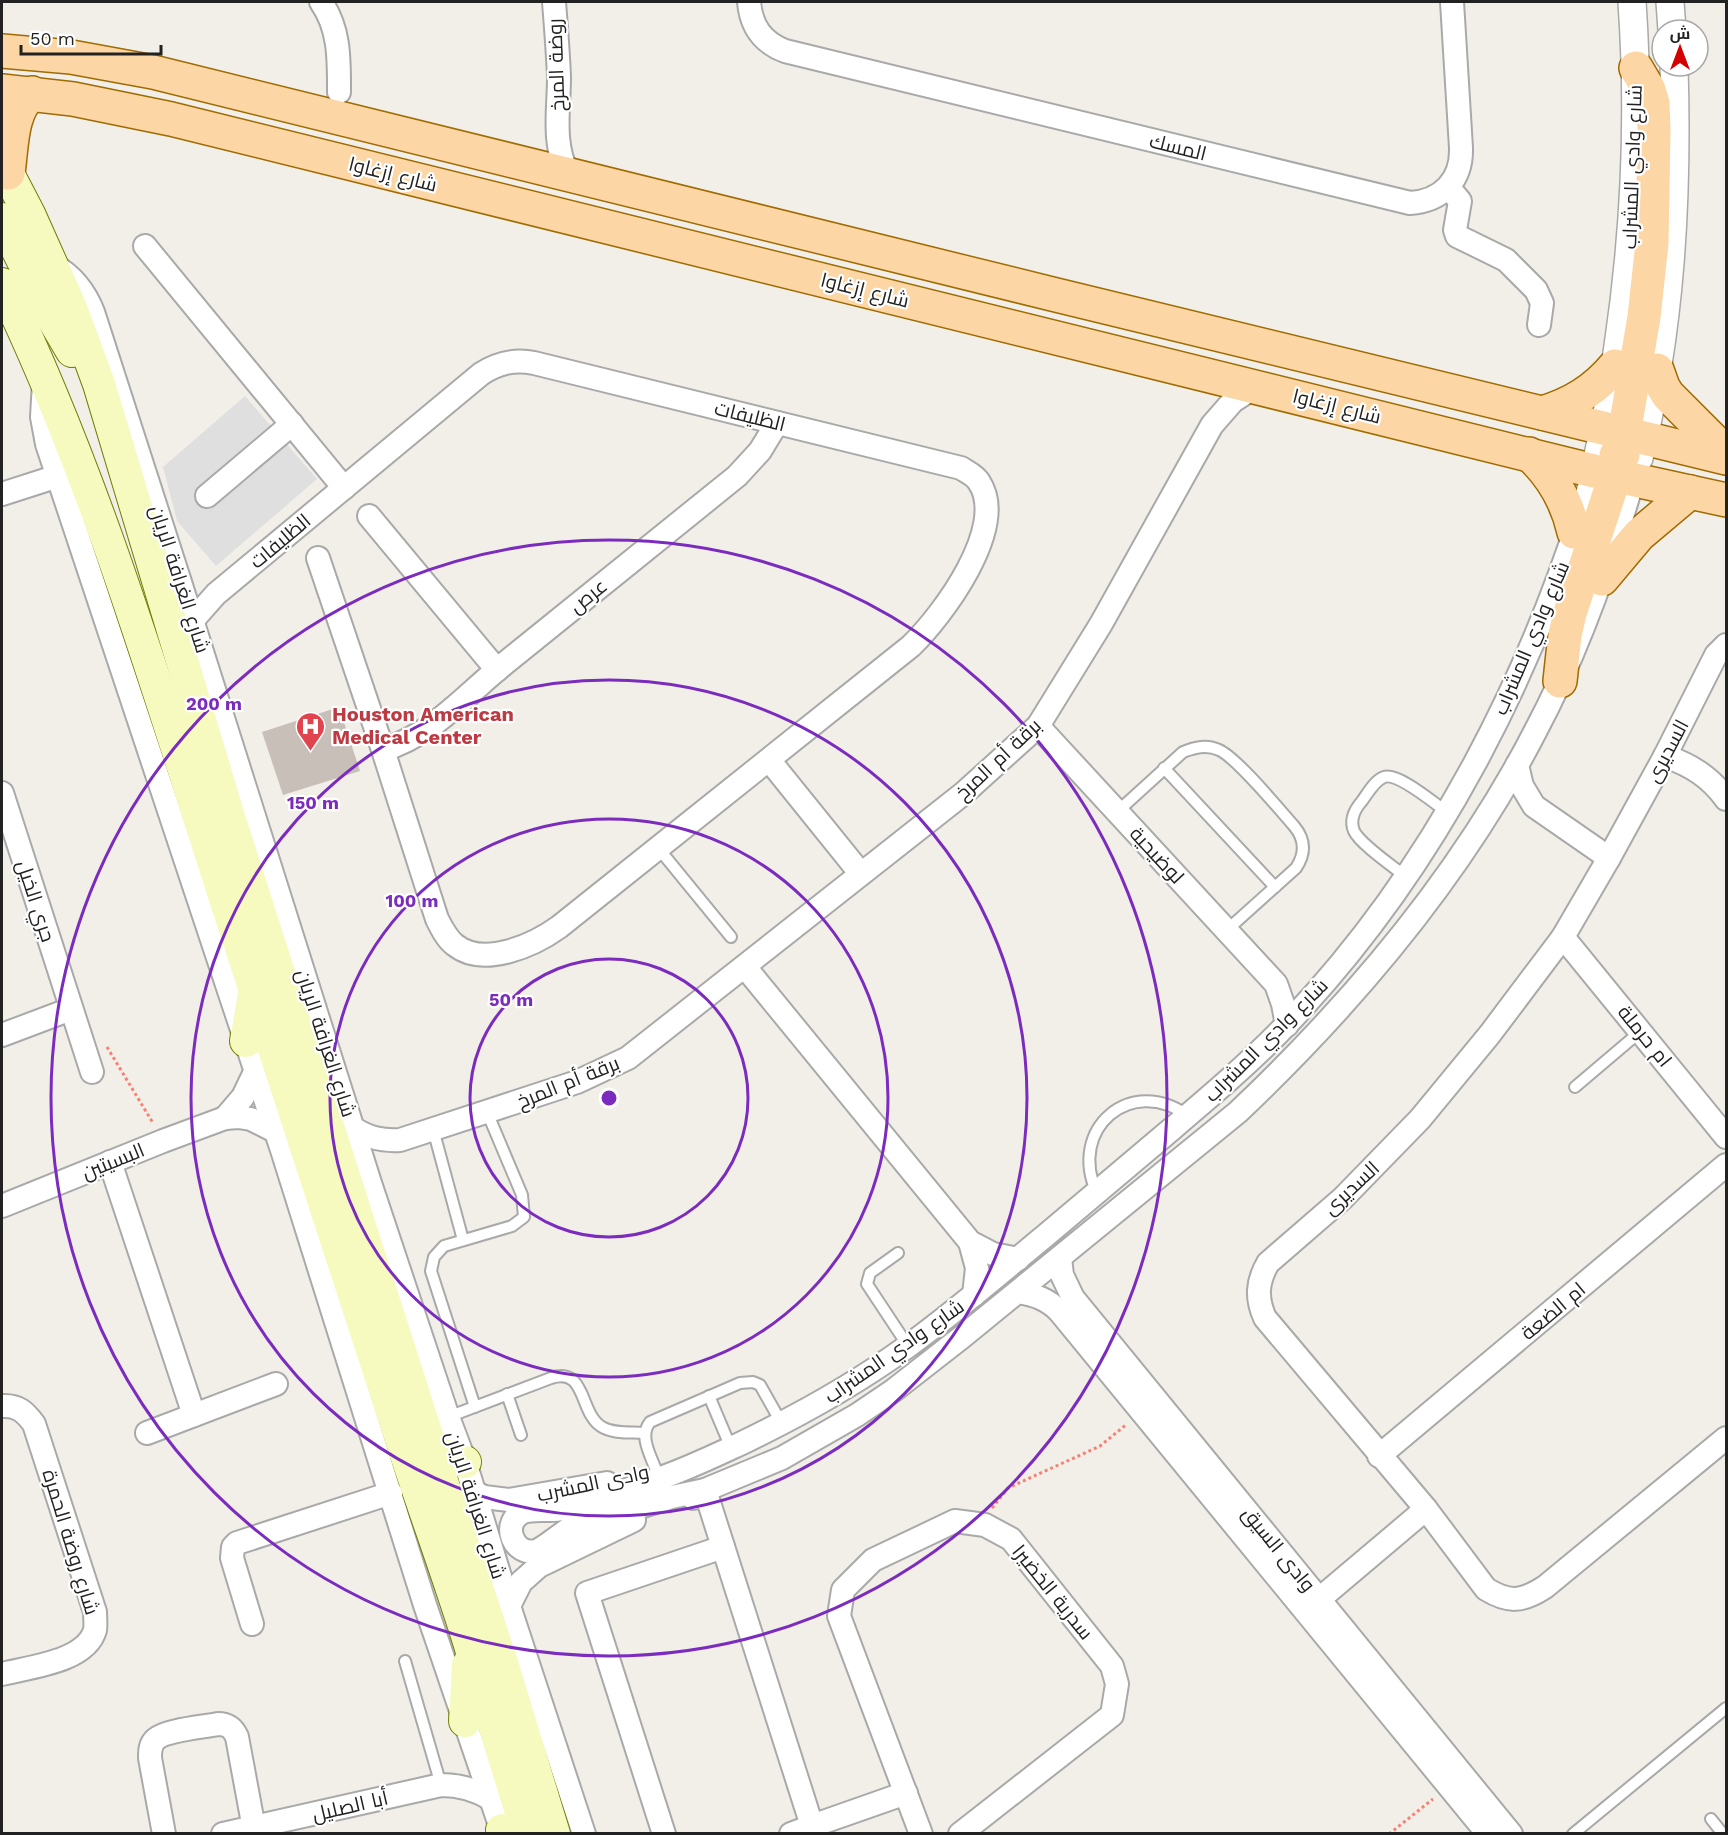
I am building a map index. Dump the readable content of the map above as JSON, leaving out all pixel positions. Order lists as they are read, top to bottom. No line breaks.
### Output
{"streets":{"main road":["شارع إزغاوا","شارع الغرافة الريان"],"street":["روضة المرخ","المسك","شارع وادي المشراب","الظليفات","عرص","السديرى","برقة أم المرخ","لوضيحية","جري الخيل","ام حرملة","البسيتين","ام الضعة","وادى المشرب","شارع روضة الحمرة","وادى السيق","سدرية الخضيرا","أبا الصليل"]},"crossings":[["روضة المرخ","شارع إزغاوا"],["شارع وادي المشراب","شارع إزغاوا"],["شارع وادي المشراب","شارع الغرافة الريان"],["شارع وادي المشراب","لوضيحية"],["شارع وادي المشراب","وادى المشرب"],["شارع وادي المشراب","وادى السيق"],["شارع إزغاوا","برقة أم المرخ"],["الظليفات","شارع الغرافة الريان"],["الظليفات","عرص"],["شارع الغرافة الريان","برقة أم المرخ"],["شارع الغرافة الريان","وادى المشرب"],["السديرى","ام حرملة"],["السديرى","ام الضعة"],["برقة أم المرخ","لوضيحية"]],"places":{"hospital":["Houston American Medical Center"]},"scale_bar":"50 m","north":"top","rings":["200 m","150 m","100 m","50 m"]}
